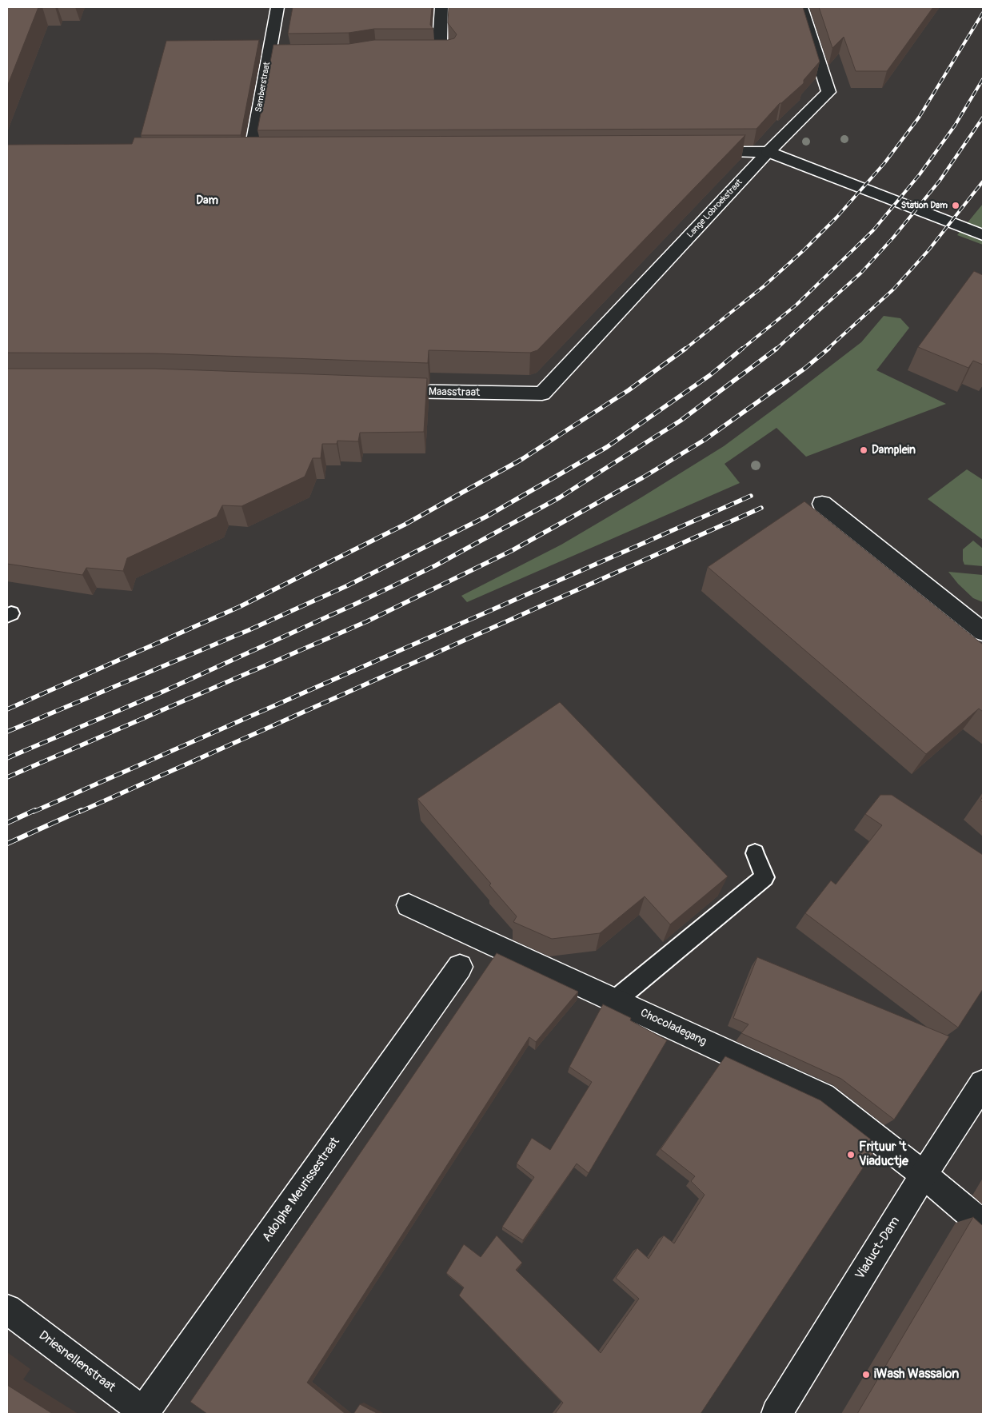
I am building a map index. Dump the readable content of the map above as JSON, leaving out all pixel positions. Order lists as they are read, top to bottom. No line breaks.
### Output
{"streets":{"street":["Samberstraat","Lange Lobroekstraat","Maasstraat","Chocoladegang","Adolphe Meurissestraat","Viaduct-Dam","Driesnellenstraat"]},"crossings":[["Lange Lobroekstraat","Maasstraat"],["Chocoladegang","Viaduct-Dam"],["Adolphe Meurissestraat","Driesnellenstraat"]],"districts":["Dam"],"places":["Station Dam","Damplein","Frituur 't Viaductje","iWash Wassalon"]}
